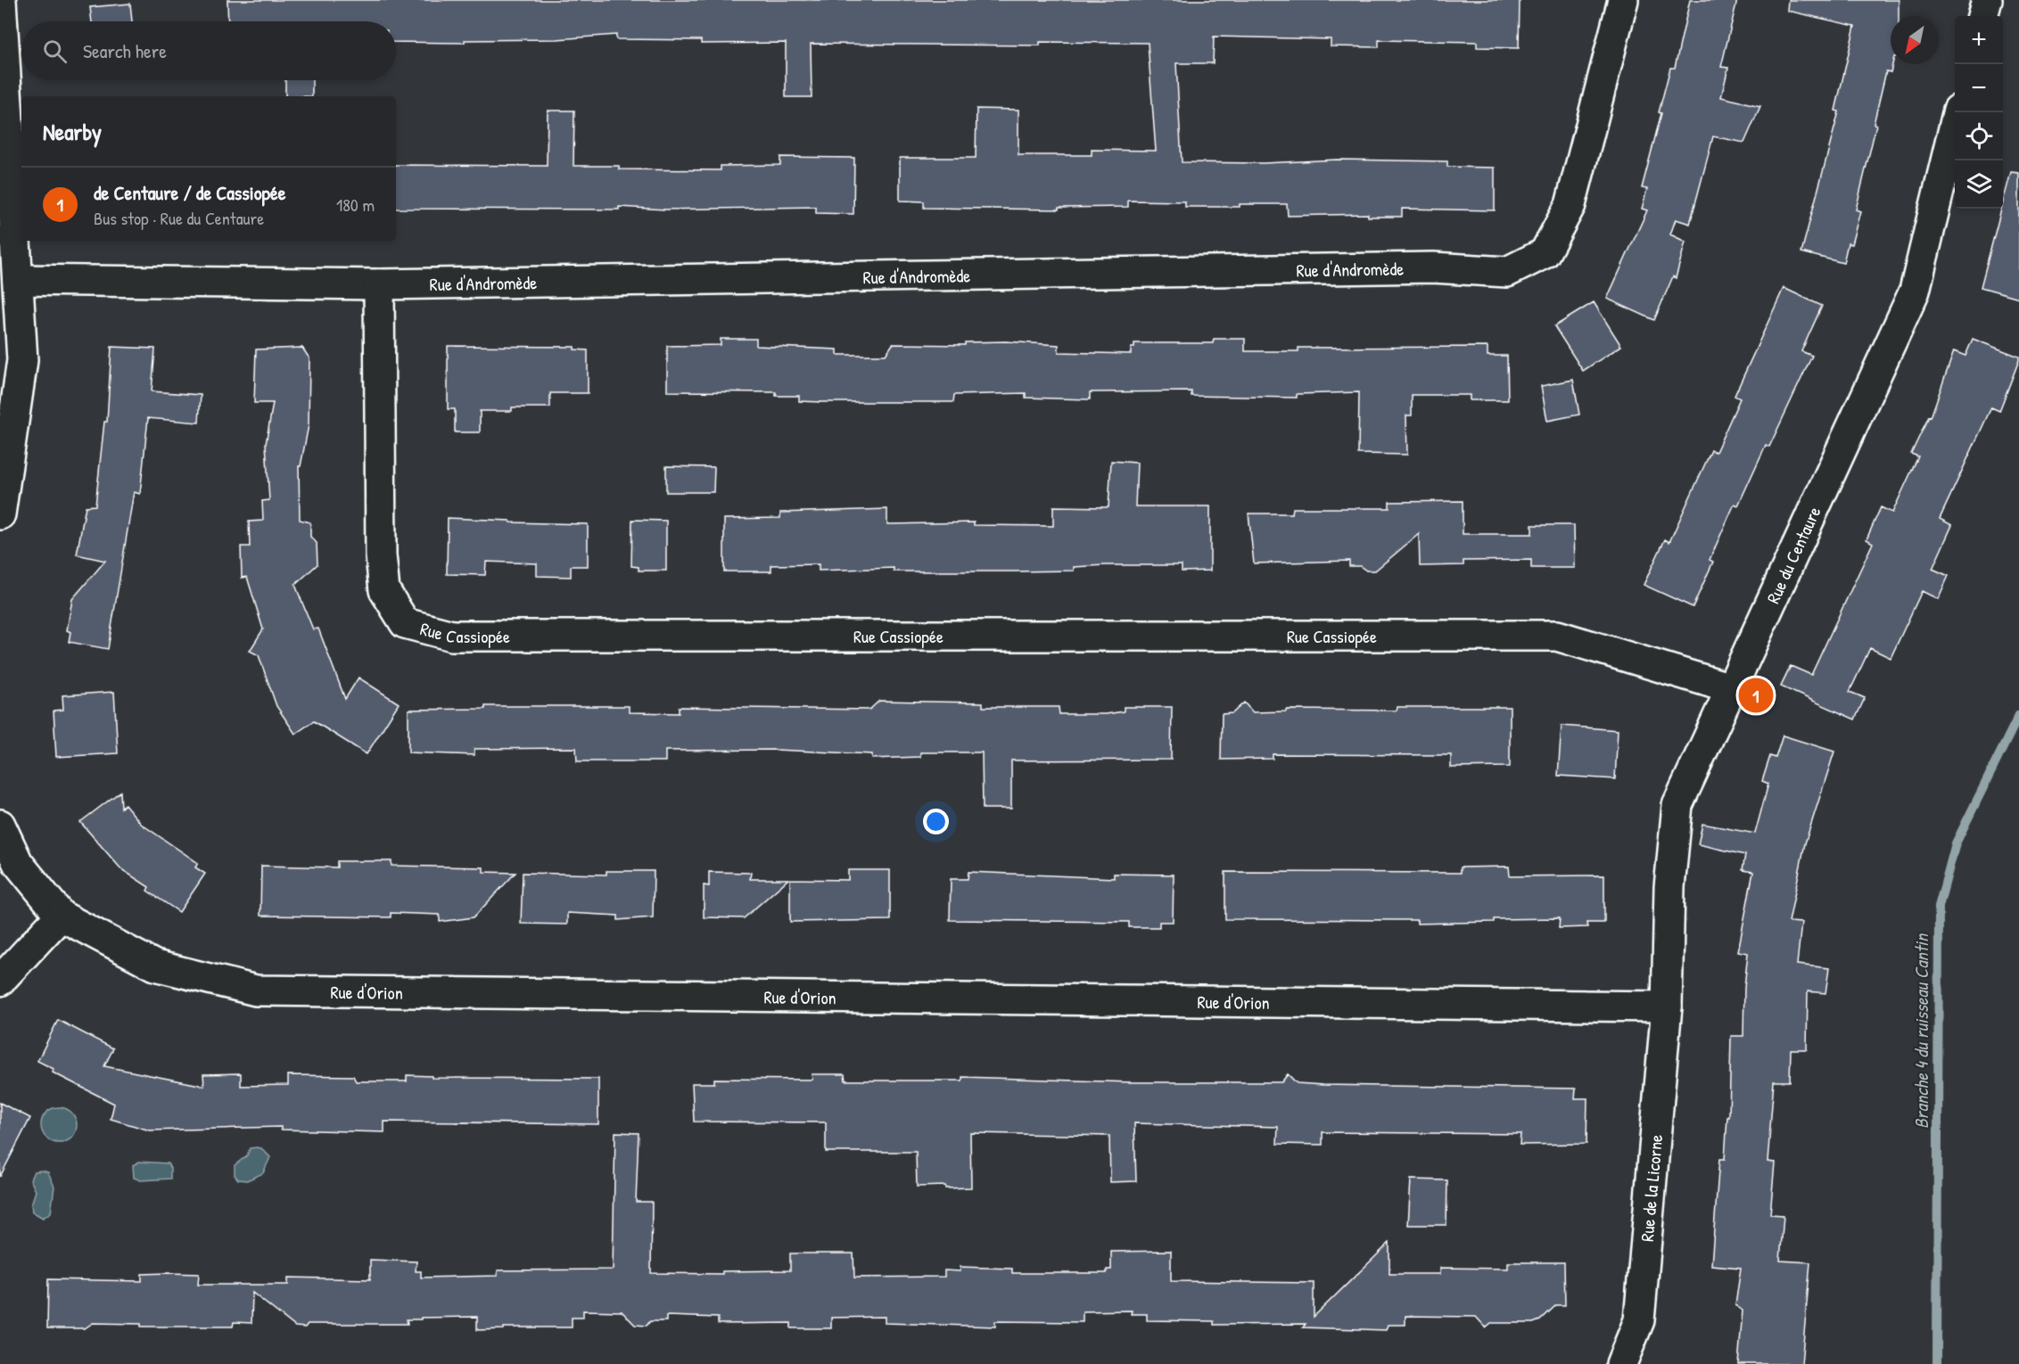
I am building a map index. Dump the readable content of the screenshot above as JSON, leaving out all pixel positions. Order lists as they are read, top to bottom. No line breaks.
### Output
{"streets":{"street":["Rue d'Andromède","Rue du Centaure","Rue Cassiopée","Rue d'Orion","Rue de la Licorne"]},"crossings":[["Rue d'Andromède","Rue Cassiopée"],["Rue du Centaure","Rue Cassiopée"],["Rue du Centaure","Rue d'Orion"],["Rue du Centaure","Rue de la Licorne"],["Rue d'Orion","Rue de la Licorne"]],"water":["Branche 4 du ruisseau Cantin"],"north":"bottom left","page":{"map_buttons":["+","−"],"search":"Search here","heading":"Nearby","list":[{"mark":"1","name":"de Centaure / de Cassiopée","note":"Bus stop · Rue du Centaure","value":"180 m"}],"pins":"1"}}
